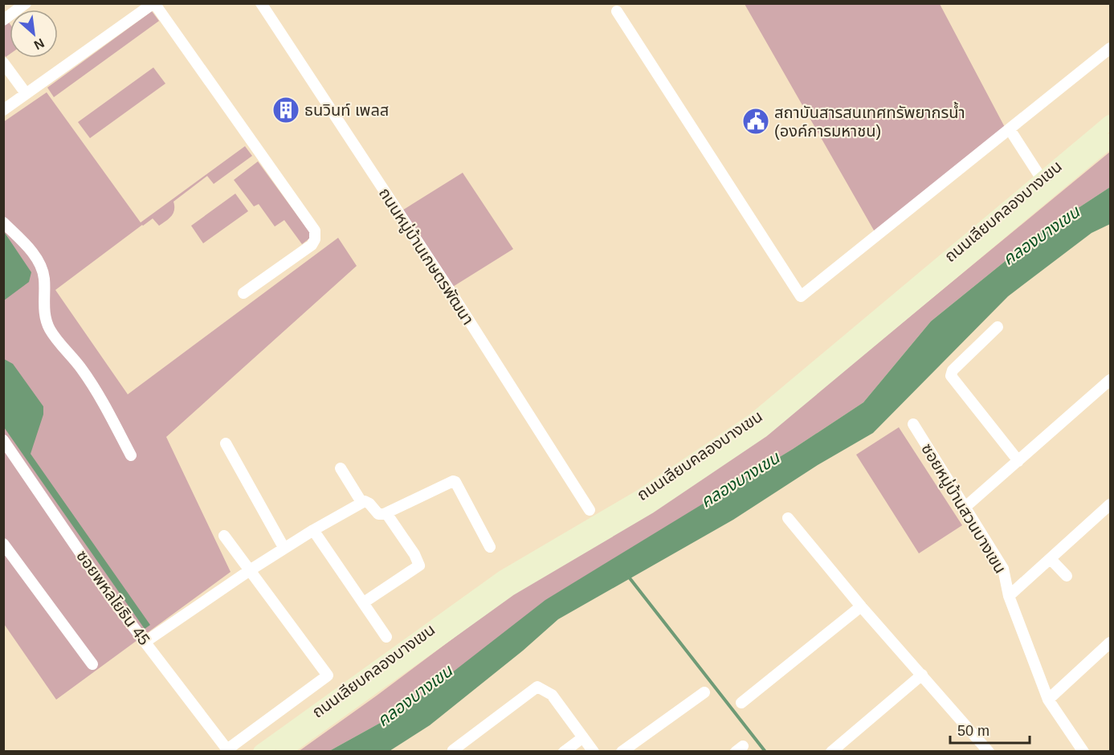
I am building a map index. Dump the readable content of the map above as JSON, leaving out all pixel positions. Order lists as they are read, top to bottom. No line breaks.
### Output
{"streets":{"main road":["ถนนเลียบคลองบางเขน"],"street":["ถนนหมู่บ้านเกษตรพัฒนา","ซอยหมู่บ้านสวนบางเขน","ซอยพหลโยธิน 45"]},"water":["คลองบางเขน"],"places":{"building":["ธนวินท์ เพลส"],"public building":["สถาบันสารสนเทศทรัพยากรน้ำ (องค์การมหาชน)"]},"scale_bar":"50 m","north":"bottom right"}
